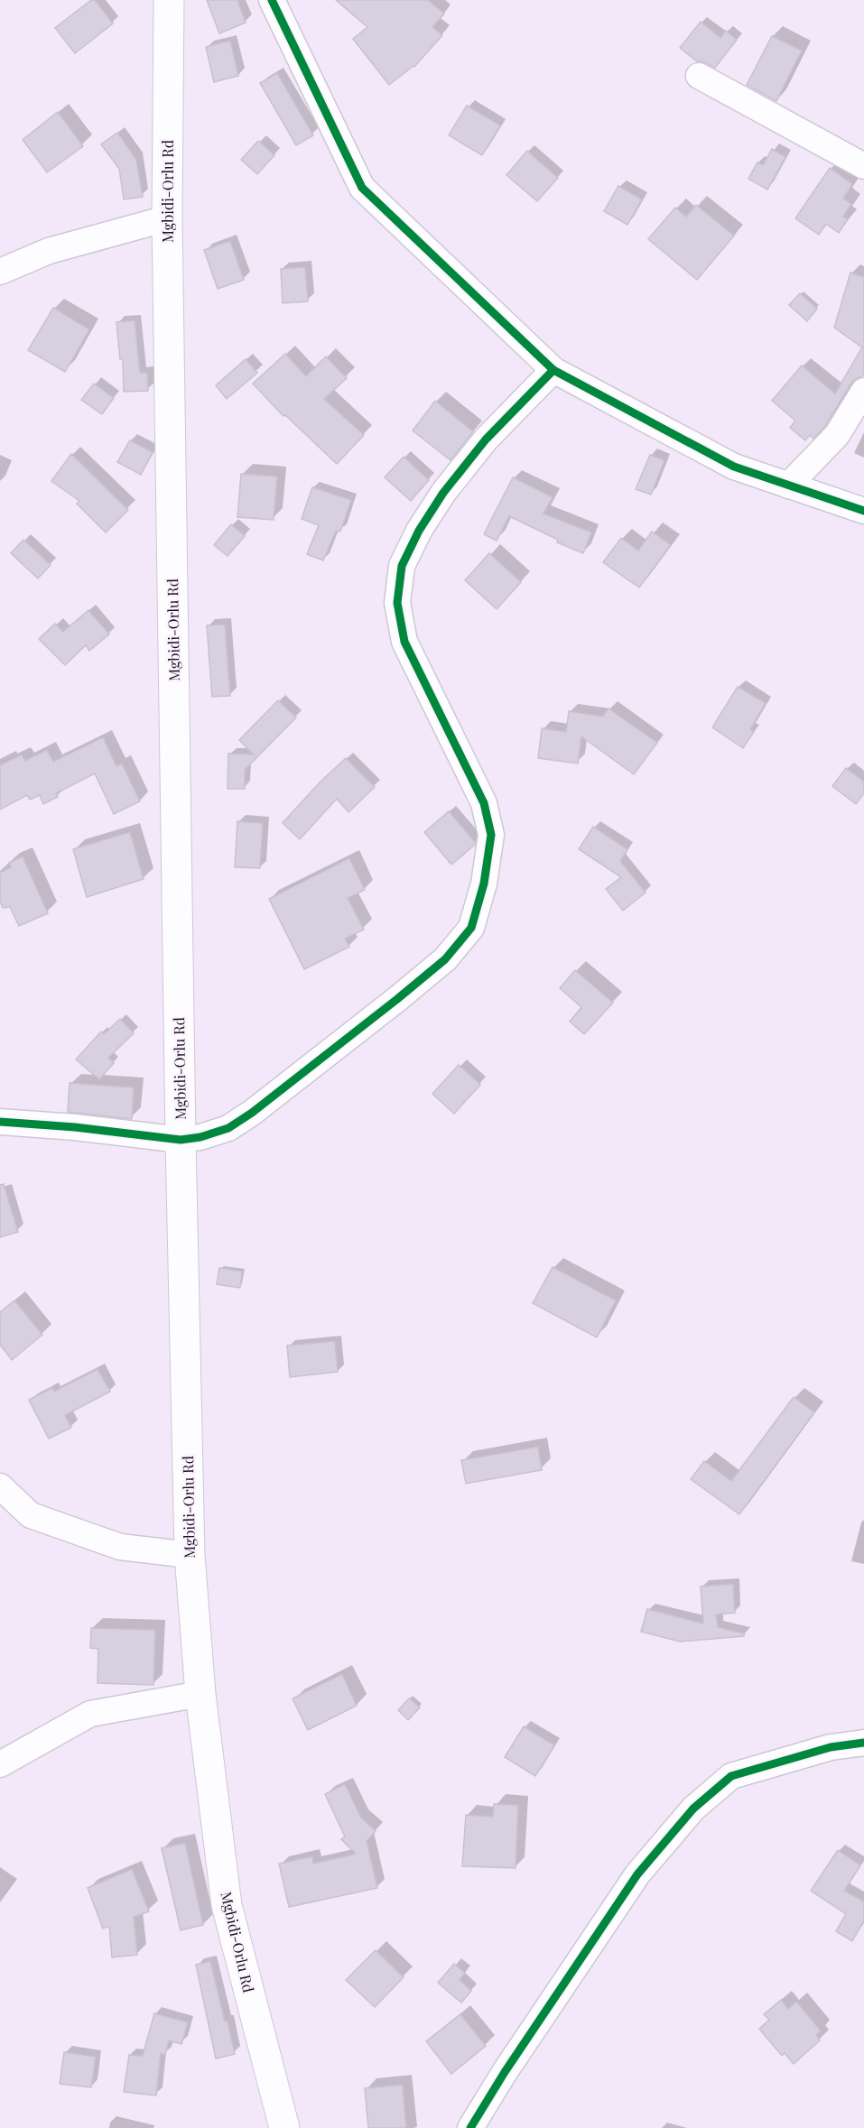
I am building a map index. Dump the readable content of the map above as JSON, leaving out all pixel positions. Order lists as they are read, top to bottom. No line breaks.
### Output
{"streets":{"main road":["Mgbidi-Orlu Rd"]}}
